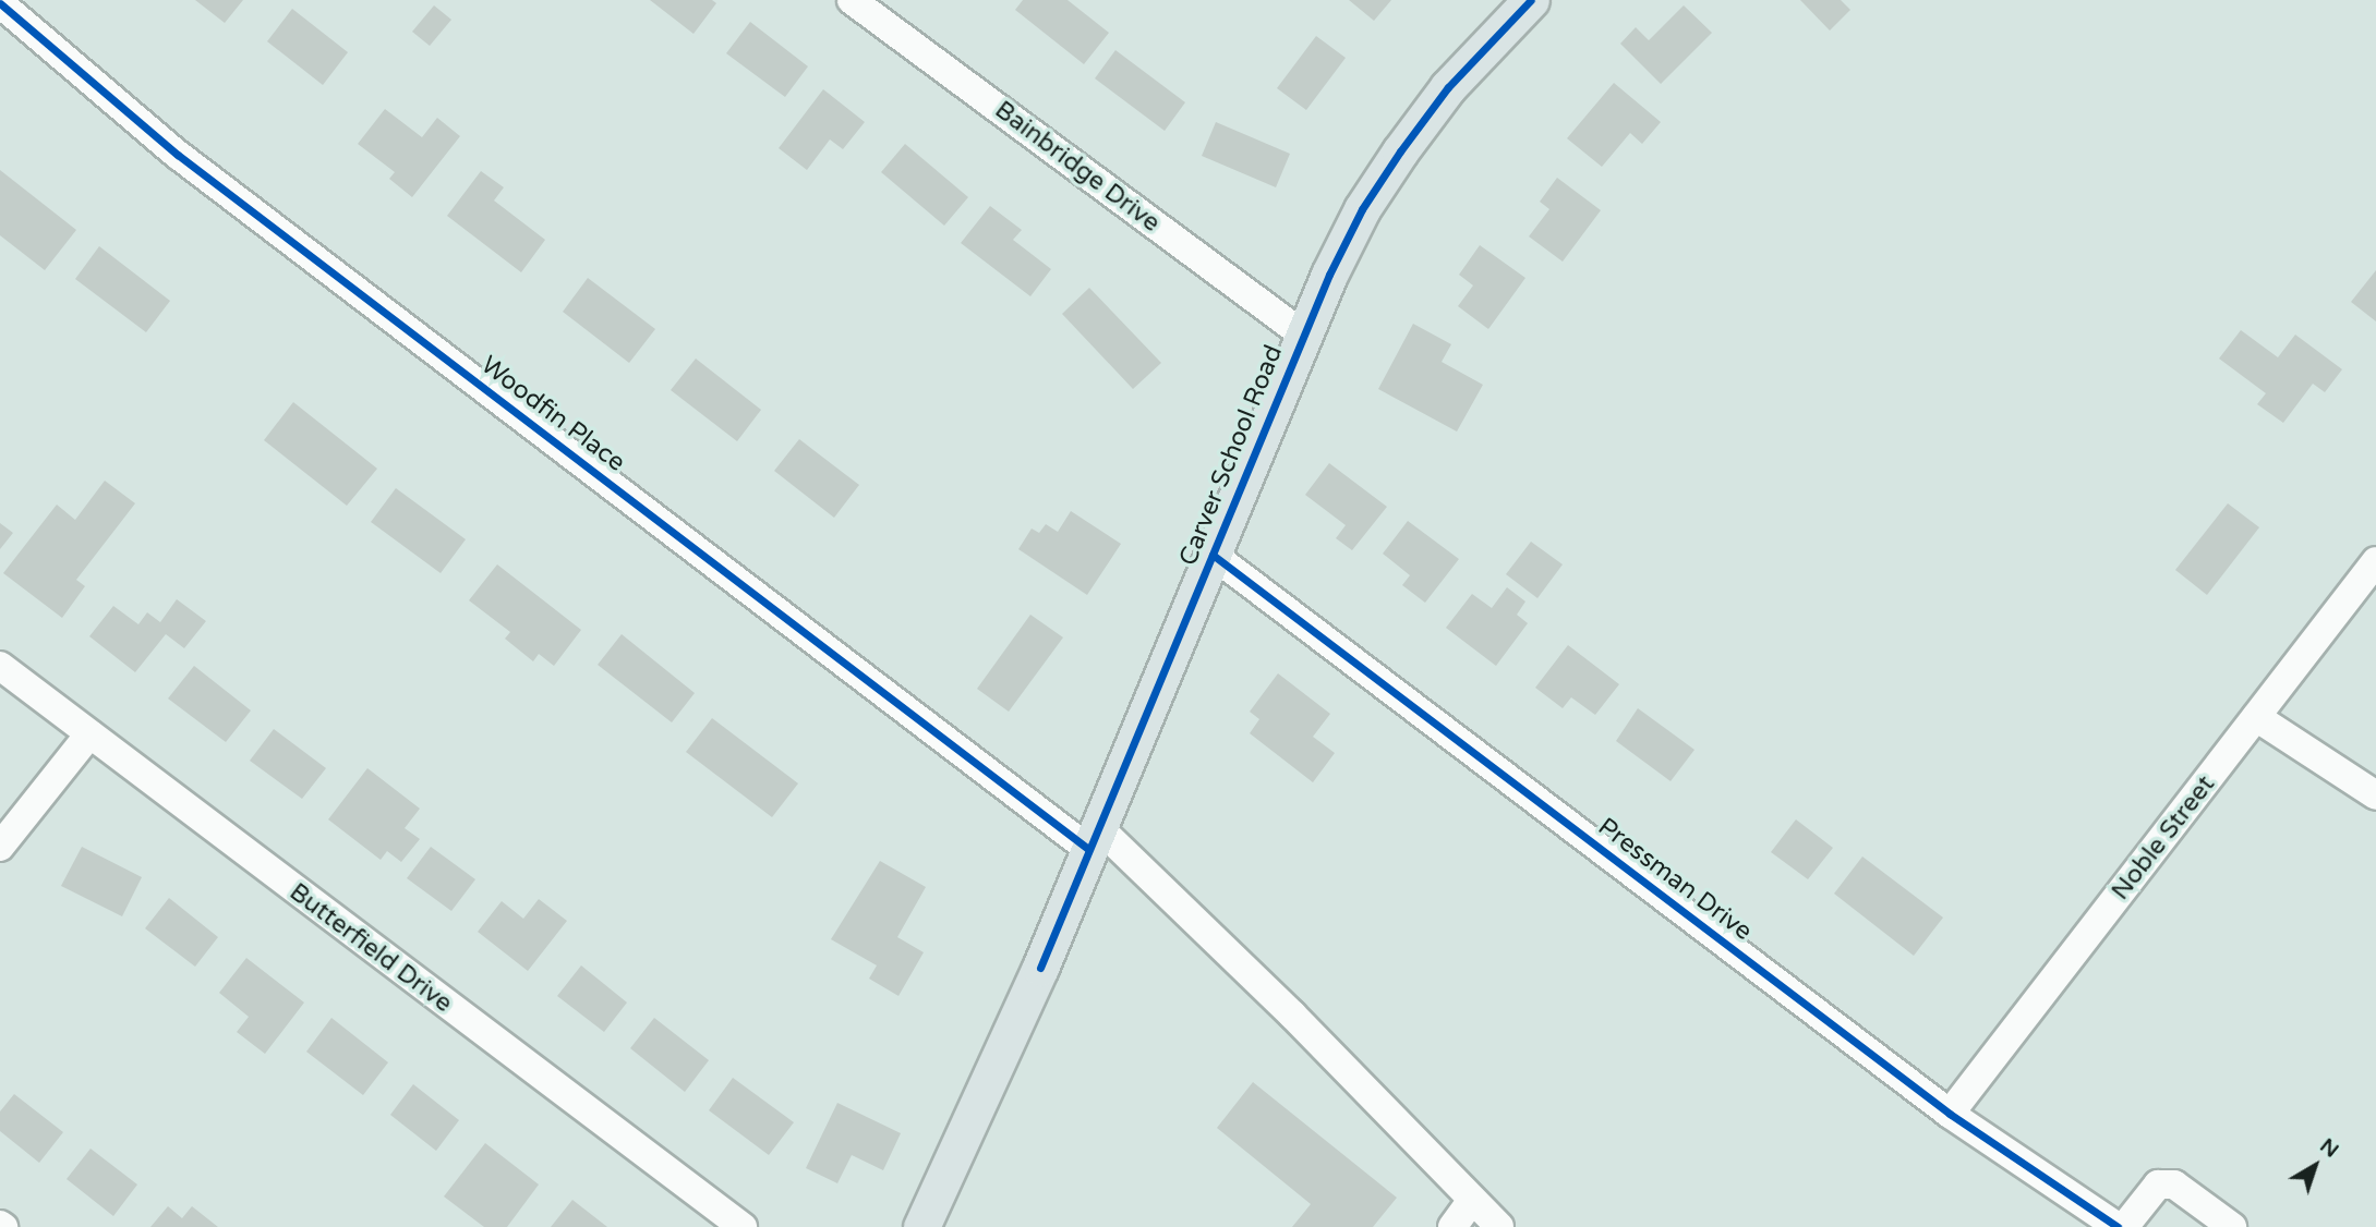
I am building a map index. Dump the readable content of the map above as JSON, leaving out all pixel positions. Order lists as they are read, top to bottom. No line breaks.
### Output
{"streets":{"main road":["Carver School Road"],"street":["Bainbridge Drive","Woodfin Place","Noble Street","Pressman Drive","Butterfield Drive"]},"crossings":[["Bainbridge Drive","Carver School Road"],["Woodfin Place","Carver School Road"],["Carver School Road","Pressman Drive"],["Noble Street","Pressman Drive"]],"north":"top right"}
